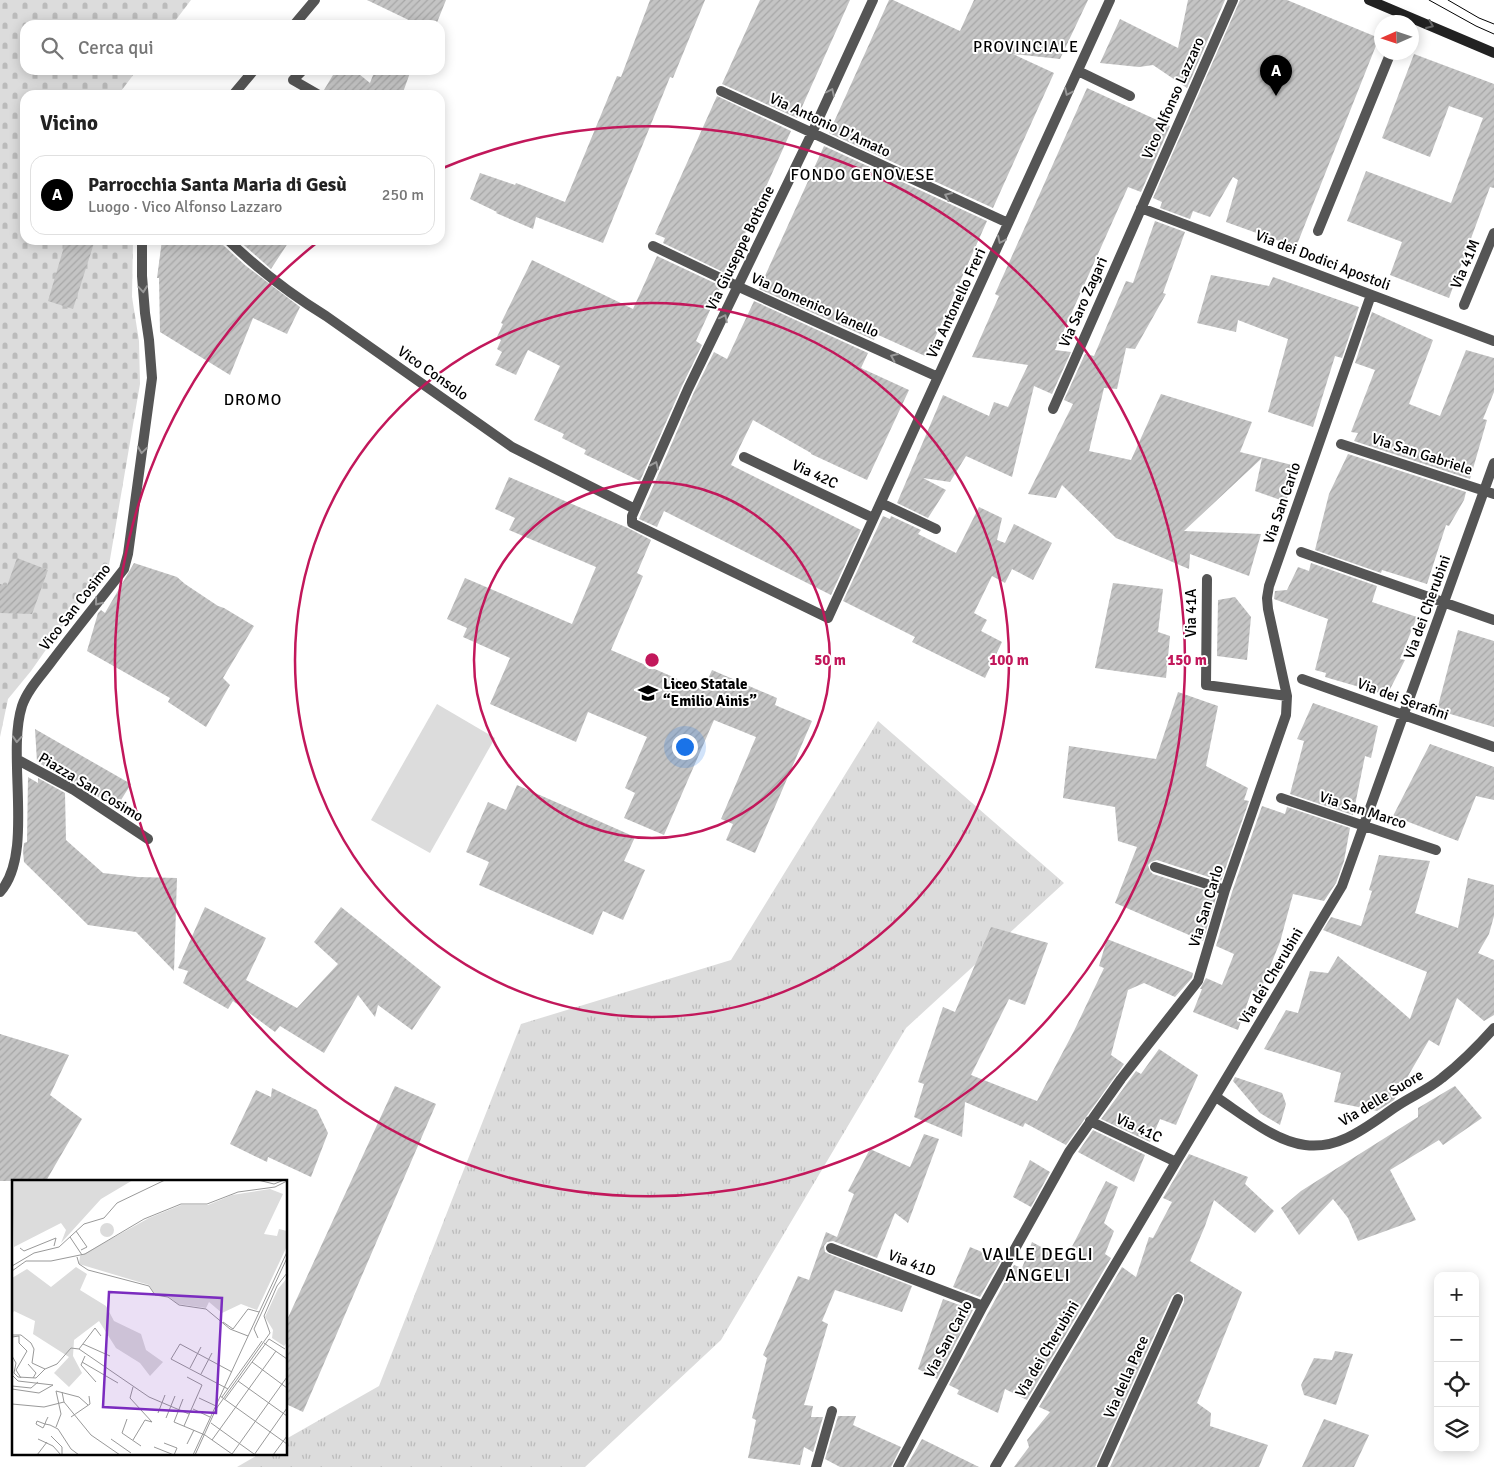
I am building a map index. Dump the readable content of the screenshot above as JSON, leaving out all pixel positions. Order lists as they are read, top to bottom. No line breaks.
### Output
{"streets":{"street":["Vico Alfonso Lazzaro","Via Antonio D'Amato","Via Giuseppe Bottone","Via dei Dodici Apostoli","Via 41M","Via Saro Zagari","Via Antonello Freri","Via Domenico Vanello","Vico Consolo","Via San Gabriele","Via 42C","Via San Carlo","Vico San Cosimo","Via dei Cherubini","Via 41A","Via dei Serafini","Piazza San Cosimo","Via San Marco","Via delle Suore","Via 41C","Via 41D","Via della Pace"]},"crossings":[["Vico Alfonso Lazzaro","Via dei Dodici Apostoli"],["Vico Alfonso Lazzaro","Via Saro Zagari"],["Via Antonio D'Amato","Via Giuseppe Bottone"],["Via Antonio D'Amato","Via Antonello Freri"],["Via Giuseppe Bottone","Via Antonello Freri"],["Via Giuseppe Bottone","Via Domenico Vanello"],["Via Giuseppe Bottone","Vico Consolo"],["Via dei Dodici Apostoli","Via Saro Zagari"],["Via dei Dodici Apostoli","Via San Carlo"],["Via Antonello Freri","Via Domenico Vanello"],["Via Antonello Freri","Vico Consolo"],["Via Antonello Freri","Via 42C"],["Via San Gabriele","Via dei Cherubini"],["Via San Carlo","Via 41A"],["Via San Carlo","Via 41C"],["Via San Carlo","Via 41D"],["Vico San Cosimo","Piazza San Cosimo"],["Via dei Cherubini","Via dei Serafini"],["Via dei Cherubini","Via San Marco"],["Via dei Cherubini","Via delle Suore"],["Via dei Cherubini","Via 41C"]],"one_way":["Via Antonio D'Amato","Via Giuseppe Bottone","Via Antonello Freri","Via Domenico Vanello","Vico San Cosimo"],"districts":["PROVINCIALE","FONDO GENOVESE","DROMO","VALLE DEGLI ANGELI"],"places":{"school or university":["Liceo Statale “Emilio Ainis”"]},"north":"left","page":{"search":"Cerca qui","pins":"A","heading":"Vicino","list":[{"mark":"A","name":"Parrocchia Santa Maria di Gesù","note":"Luogo · Vico Alfonso Lazzaro","value":"250 m"}],"map_buttons":["+","−"]},"rings":["50 m","100 m","150 m"]}
